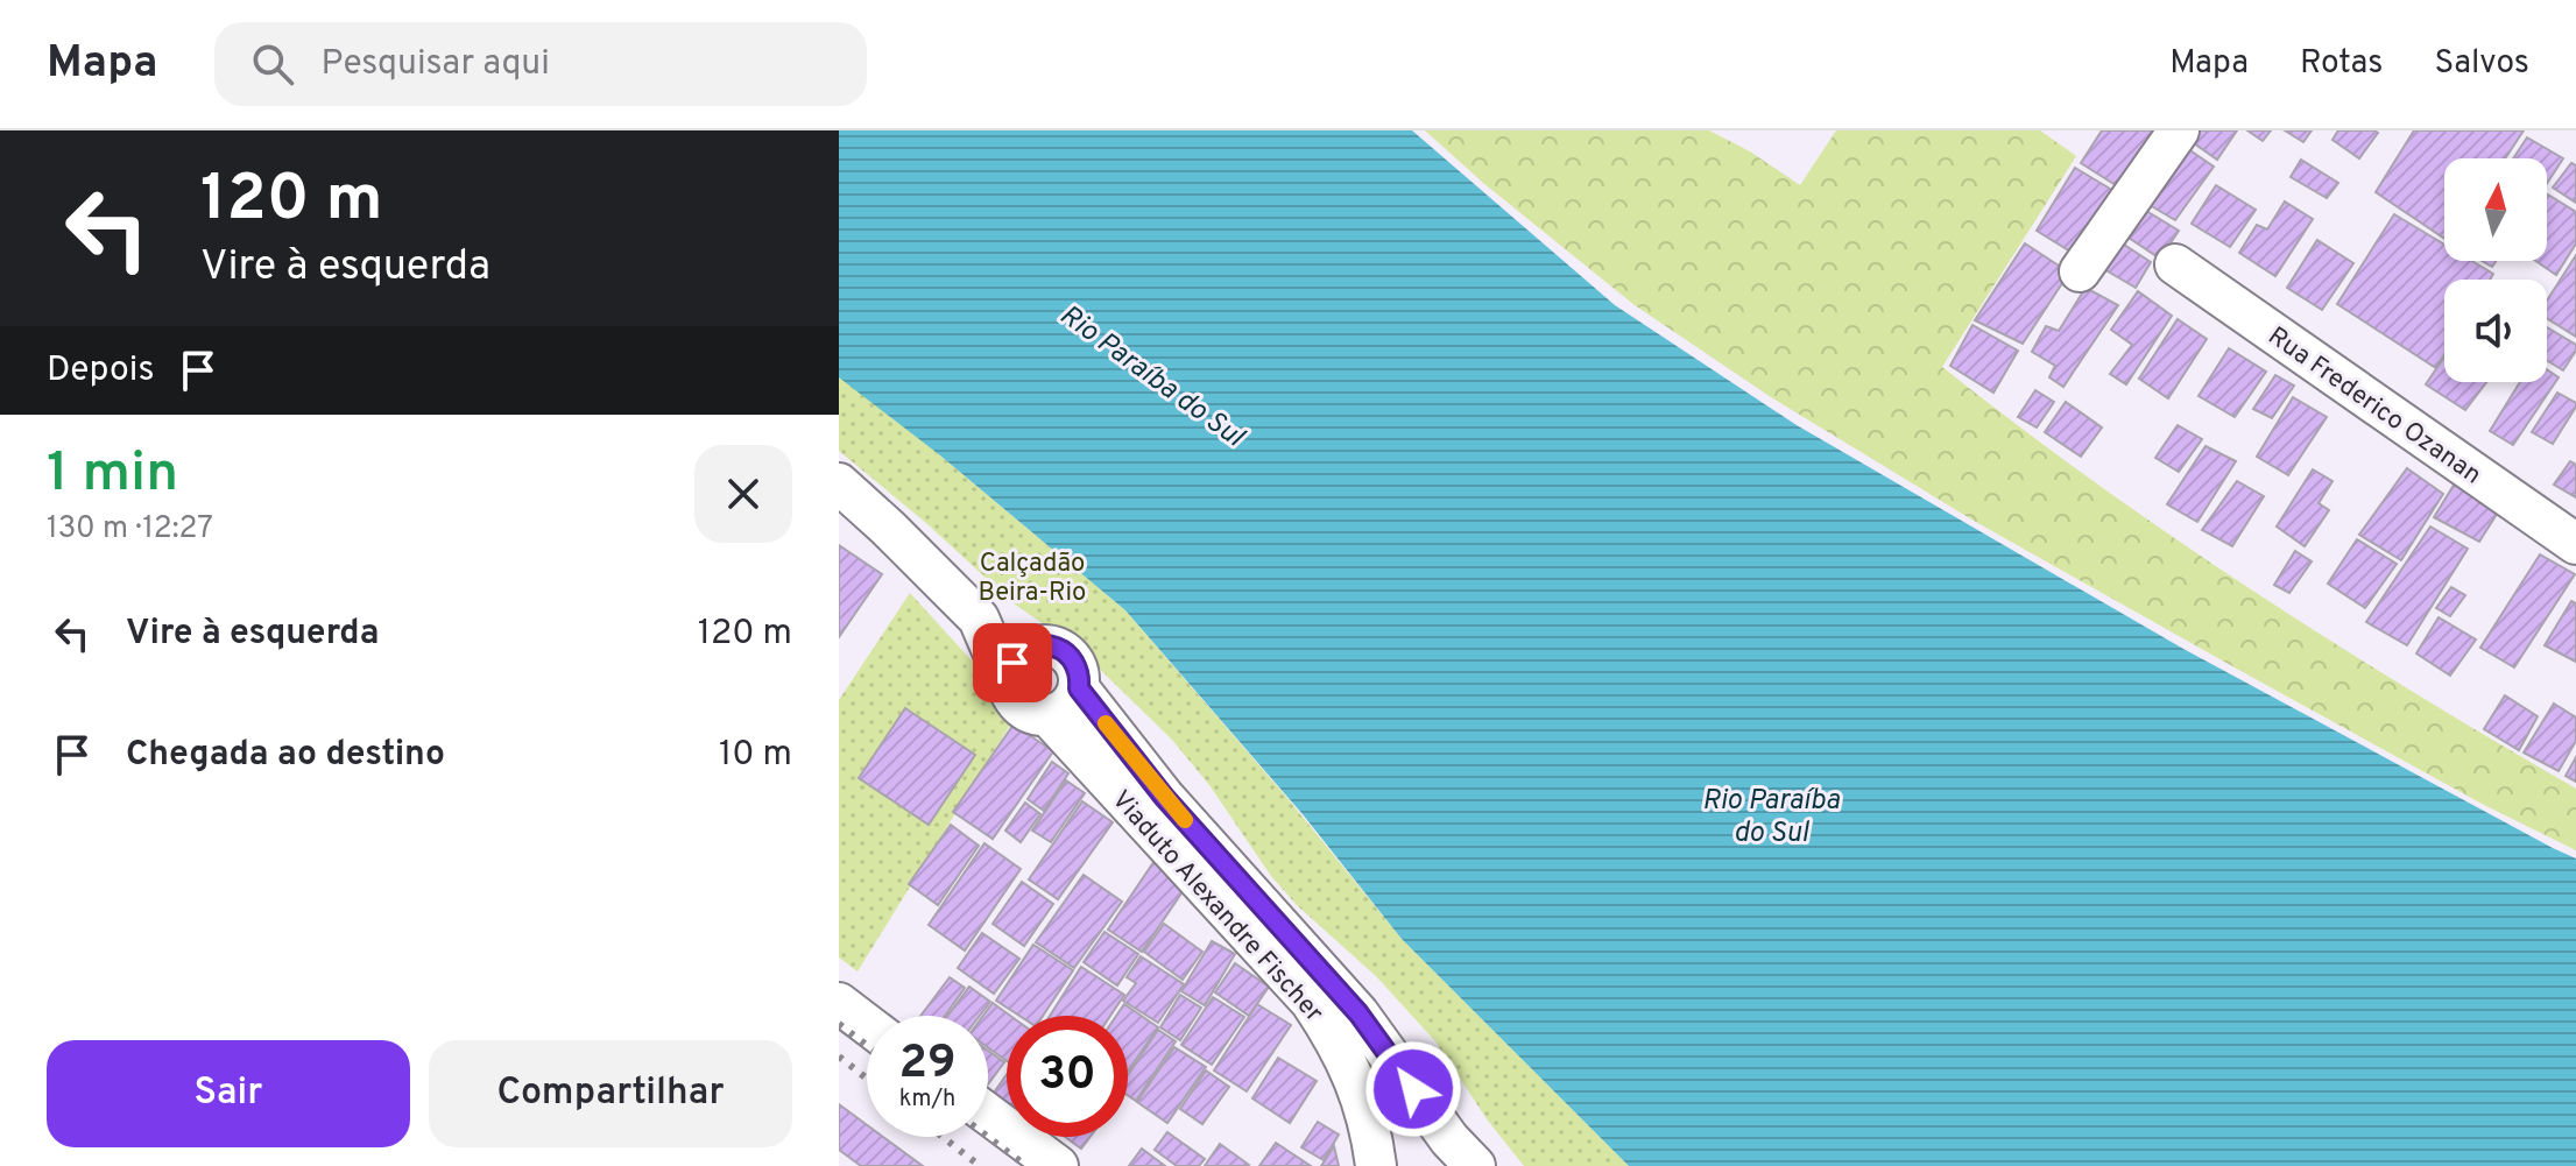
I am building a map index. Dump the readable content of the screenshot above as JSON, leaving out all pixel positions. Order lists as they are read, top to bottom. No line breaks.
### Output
{"streets":{"street":["Rua Frederico Ozanan","Viaduto Alexandre Fischer"]},"water":["Rio Paraíba do Sul"],"parks":["Calçadão Beira-Rio"],"north":"top","page":{"header":"Mapa","search":"Pesquisar aqui","nav":["Mapa","Rotas","Salvos"],"turn":["120 m","Vire à esquerda"],"then":"Depois","heading":["1 min","130 m · 12:27"],"list":[{"name":"Vire à esquerda","value":"120 m"},{"name":"Chegada ao destino","value":"10 m"}],"speed":"29 km/h","limit":"30","buttons":["Sair","Compartilhar"]}}
